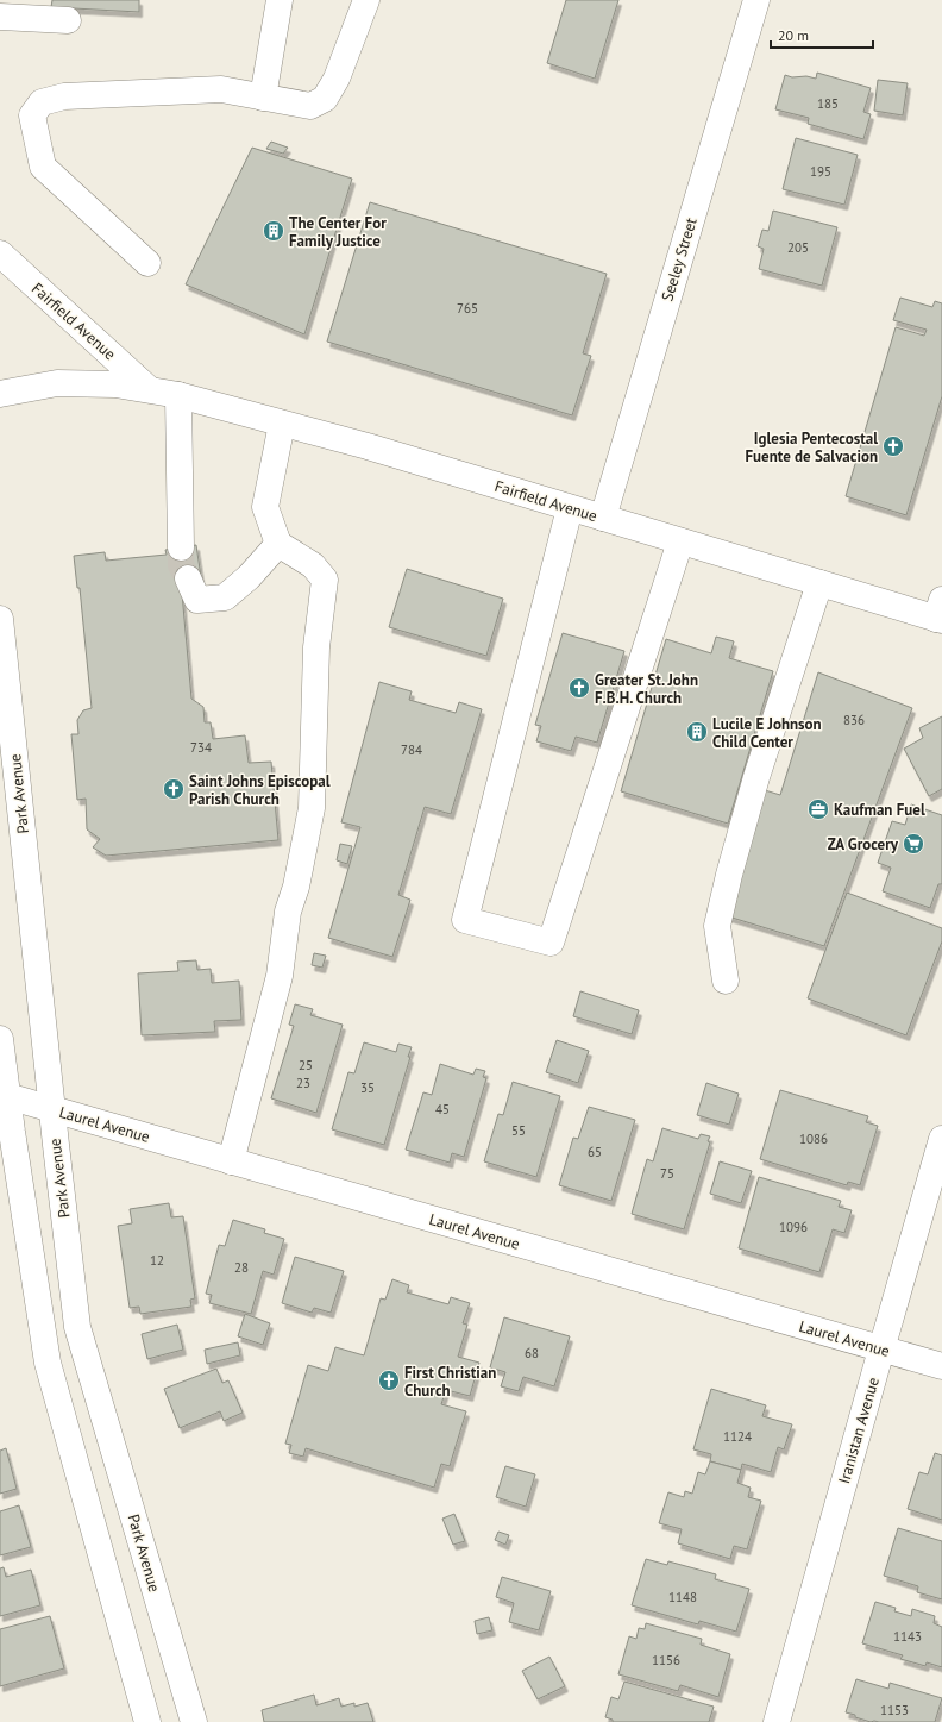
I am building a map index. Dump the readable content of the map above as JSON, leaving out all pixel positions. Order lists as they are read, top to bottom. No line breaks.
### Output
{"streets":{"main road":["Seeley Street","Fairfield Avenue","Park Avenue","Laurel Avenue","Iranistan Avenue"]},"crossings":[["Seeley Street","Fairfield Avenue"],["Park Avenue","Laurel Avenue"],["Laurel Avenue","Iranistan Avenue"]],"places":{"building":["The Center For Family Justice","Lucile E Johnson Child Center"],"church":["Iglesia Pentecostal Fuente de Salvacion","Greater St. John F.B.H. Church","Saint Johns Episcopal Parish Church","First Christian Church"],"office":["Kaufman Fuel"],"supermarket":["ZA Grocery"]},"house_numbers":["185","195","205","765","836","734","784","25","23","35","45","55","1086","65","75","1096","12","28","68","1124","1148","1143","1156","1153"],"scale_bar":"20 m"}
